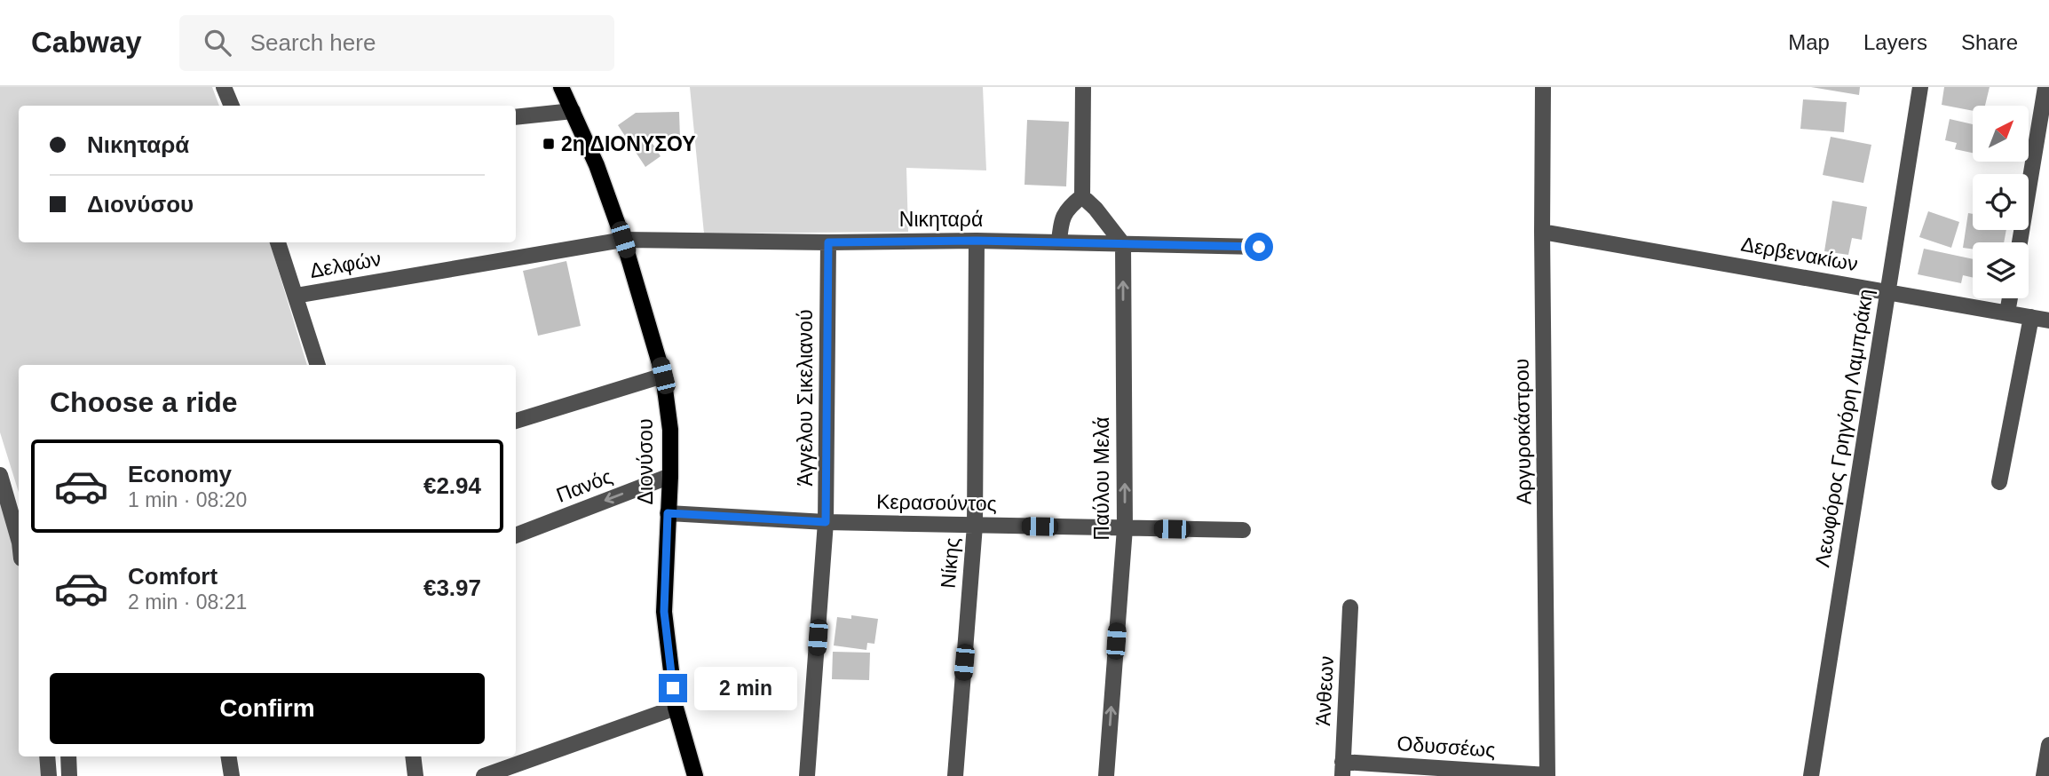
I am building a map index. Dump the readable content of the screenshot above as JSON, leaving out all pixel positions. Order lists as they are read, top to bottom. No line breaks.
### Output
{"streets":{"main road":["Διονύσου"],"street":["Νικηταρά","Δερβενακίων","Δελφών","Άγγελου Σικελιανού","Λεωφόρος Γρηγόρη Λαμπράκη","Αργυροκάστρου","Παύλου Μελά","Πανός","Κερασούντος","Νίκης","Άνθεων","Οδυσσέως"]},"crossings":[["Νικηταρά","Δελφών"],["Νικηταρά","Άγγελου Σικελιανού"],["Νικηταρά","Διονύσου"],["Νικηταρά","Παύλου Μελά"],["Νικηταρά","Νίκης"],["Δερβενακίων","Λεωφόρος Γρηγόρη Λαμπράκη"],["Δερβενακίων","Αργυροκάστρου"],["Δελφών","Διονύσου"],["Άγγελου Σικελιανού","Κερασούντος"],["Αργυροκάστρου","Οδυσσέως"],["Διονύσου","Πανός"],["Διονύσου","Κερασούντος"],["Παύλου Μελά","Κερασούντος"],["Κερασούντος","Νίκης"],["Άνθεων","Οδυσσέως"]],"one_way":["Παύλου Μελά"],"places":{"transit":["2η ΔΙΟΝΥΣΟΥ"]},"north":"top right","page":{"header":"Cabway","search":"Search here","nav":["Map","Layers","Share"],"banner":["Νικηταρά","Διονύσου"],"heading":"Choose a ride","list":[{"name":"Economy","note":"1 min · 08:20","value":"€2.94"},{"name":"Comfort","note":"2 min · 08:21","value":"€3.97"}],"buttons":"Confirm","bubble":"2 min"}}
